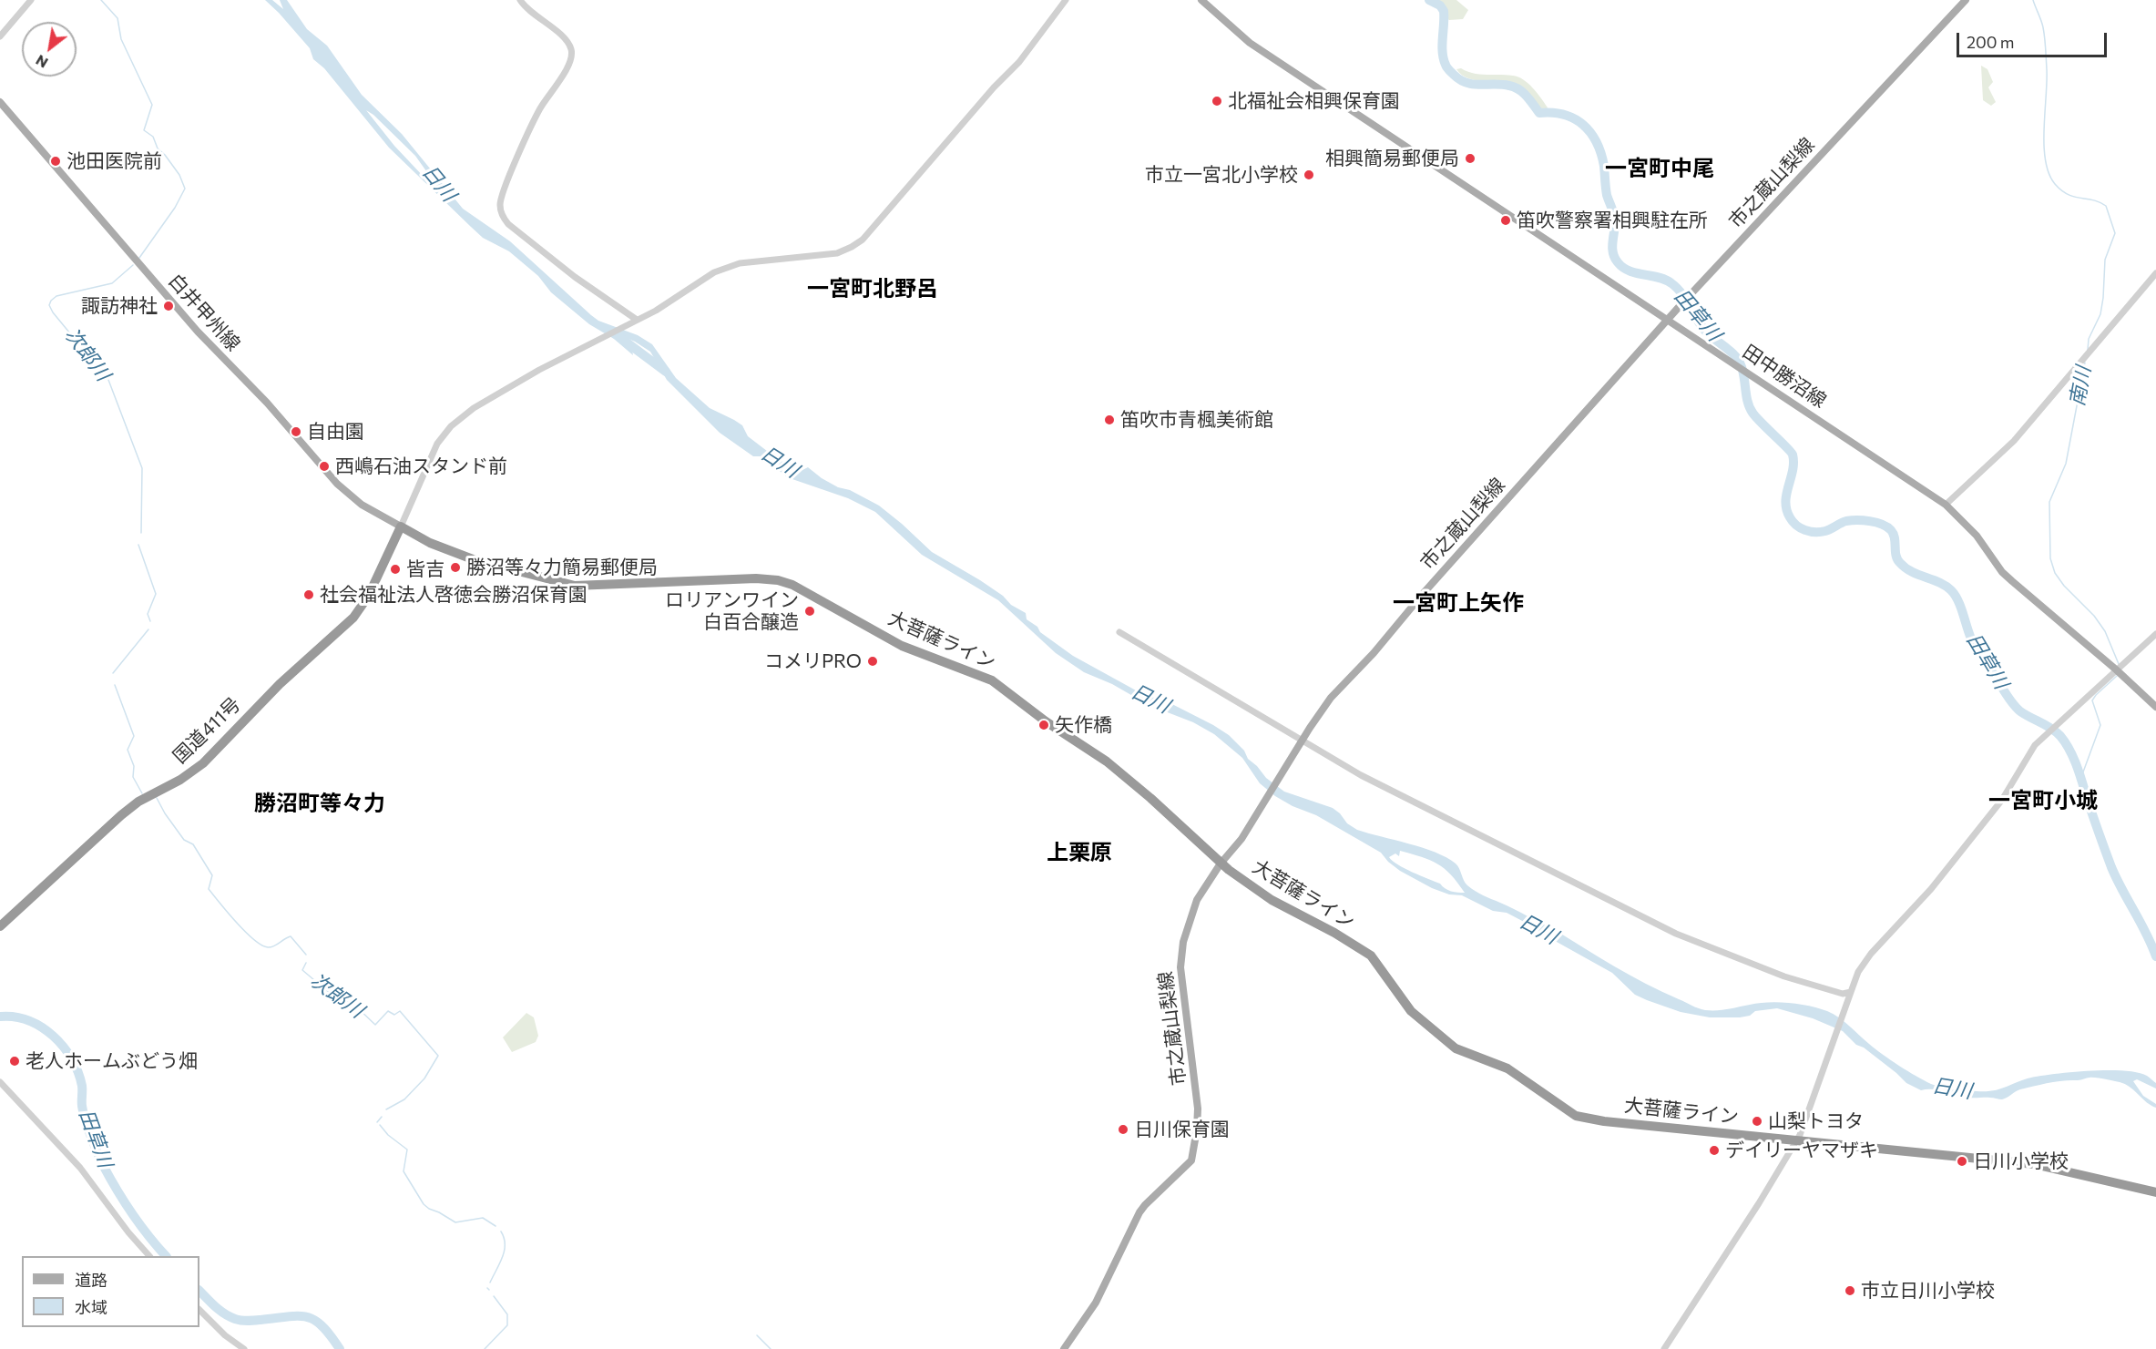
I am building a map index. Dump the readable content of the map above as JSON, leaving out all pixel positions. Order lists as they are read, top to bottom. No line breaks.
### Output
{"streets":{"highway":["大菩薩ライン","国道411号"],"main road":["市之蔵山梨線","白井甲州線","田中勝沼線"]},"crossings":[["市之蔵山梨線","田中勝沼線"],["市之蔵山梨線","大菩薩ライン"],["白井甲州線","大菩薩ライン"],["白井甲州線","国道411号"],["大菩薩ライン","国道411号"]],"districts":["一宮町中尾","一宮町北野呂","一宮町上矢作","一宮町小城","勝沼町等々力","上栗原"],"water":["日川","田草川","次郎川","南川"],"places":["北福祉会相興保育園","相興簡易郵便局","池田医院前","市立一宮北小学校","笛吹警察署相興駐在所","諏訪神社","笛吹市青楓美術館","自由園","西嶋石油スタンド前","勝沼等々力簡易郵便局","皆吉","社会福祉法人啓徳会勝沼保育園","ロリアンワイン 白百合醸造","コメリPRO","矢作橋","老人ホームぶどう畑","山梨トヨタ","日川保育園","デイリーヤマザキ","日川小学校","市立日川小学校"],"legend":["道路","水域"],"scale_bar":"200 m","north":"bottom left"}
